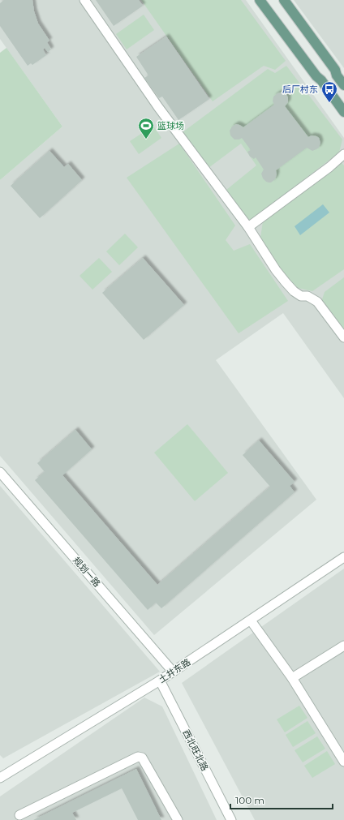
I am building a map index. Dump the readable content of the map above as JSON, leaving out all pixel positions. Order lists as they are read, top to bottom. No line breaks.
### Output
{"streets":{"street":["规划一路","土井东路","西北旺北路"]},"crossings":[["规划一路","土井东路"],["土井东路","西北旺北路"]],"places":{"bus stop":["后厂村东"],"sports":["篮球场"]},"scale_bar":"100 m"}
